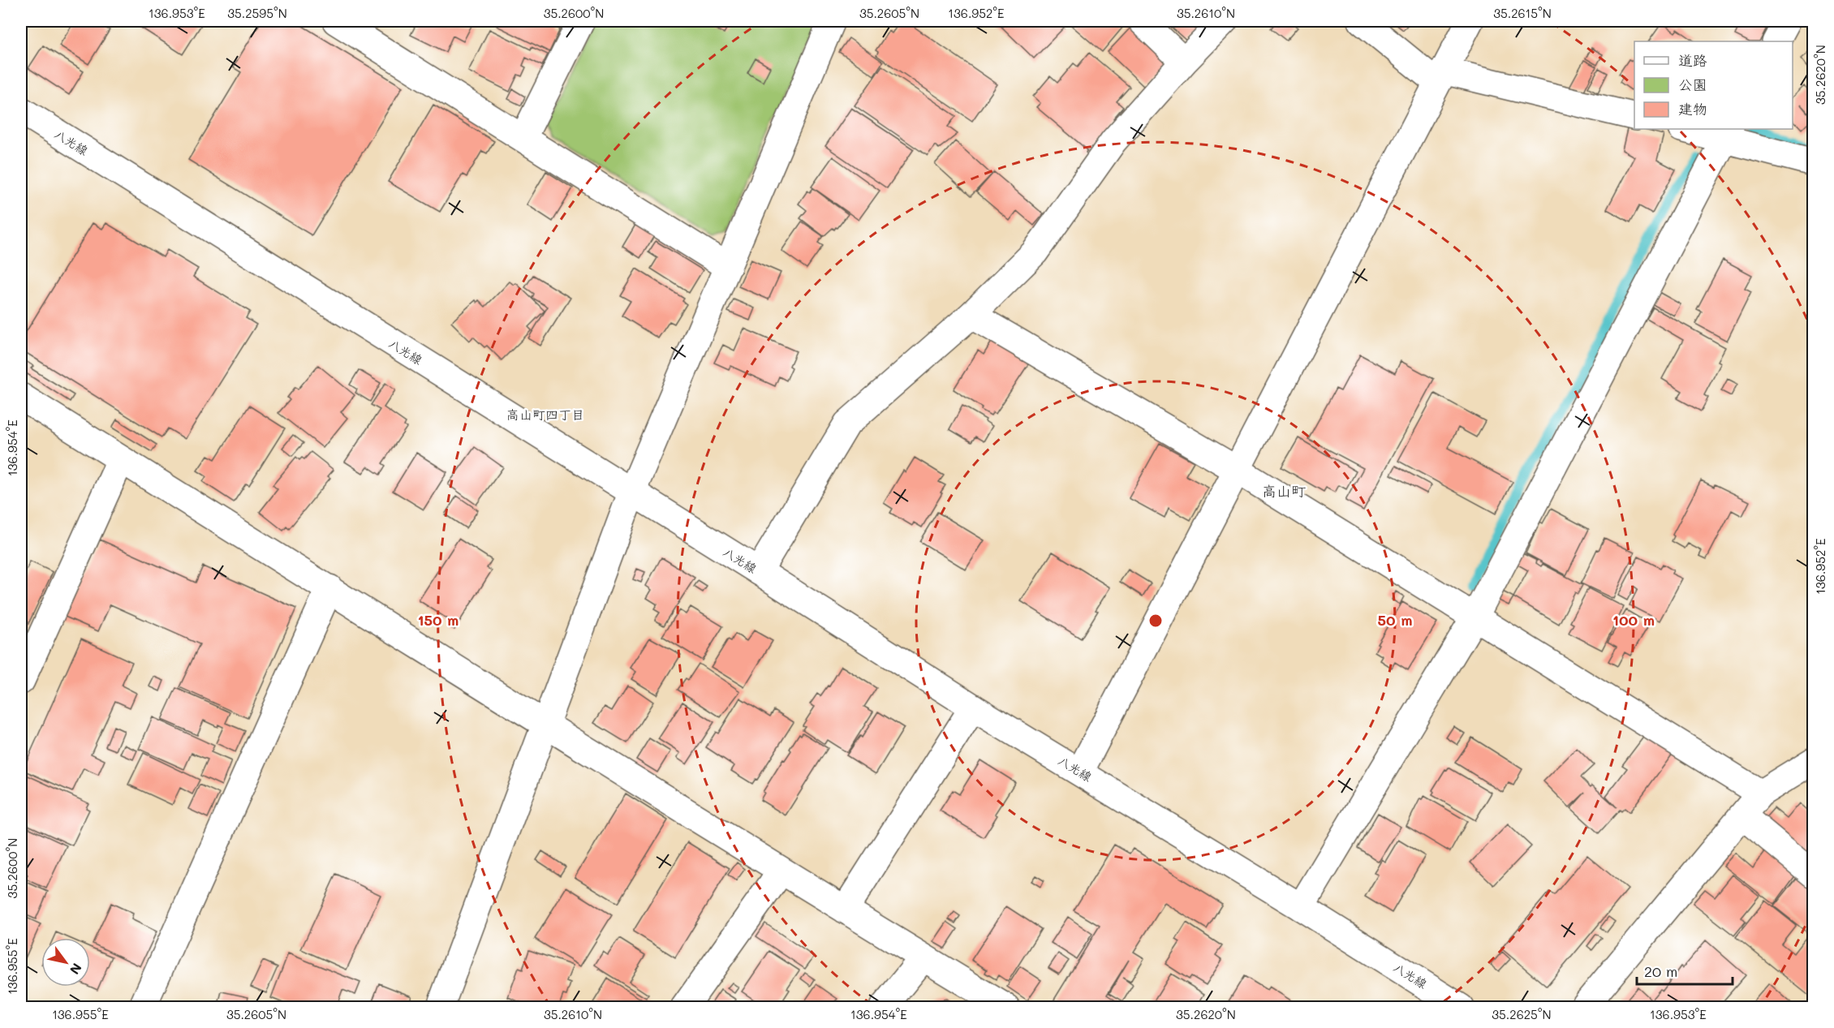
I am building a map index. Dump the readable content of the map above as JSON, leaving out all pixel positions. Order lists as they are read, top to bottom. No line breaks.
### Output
{"streets":{"street":["八光線"]},"districts":["高山町四丁目","高山町"],"legend":["道路","公園","建物"],"scale_bar":"20 m","north":"bottom right","coordinates":["136.953°E","35.2595°N","35.2600°N","35.2605°N","136.952°E","35.2610°N","35.2615°N","35.2620°N","136.954°E","136.955°E","35.2625°N"],"rings":["50 m","100 m","150 m"]}
